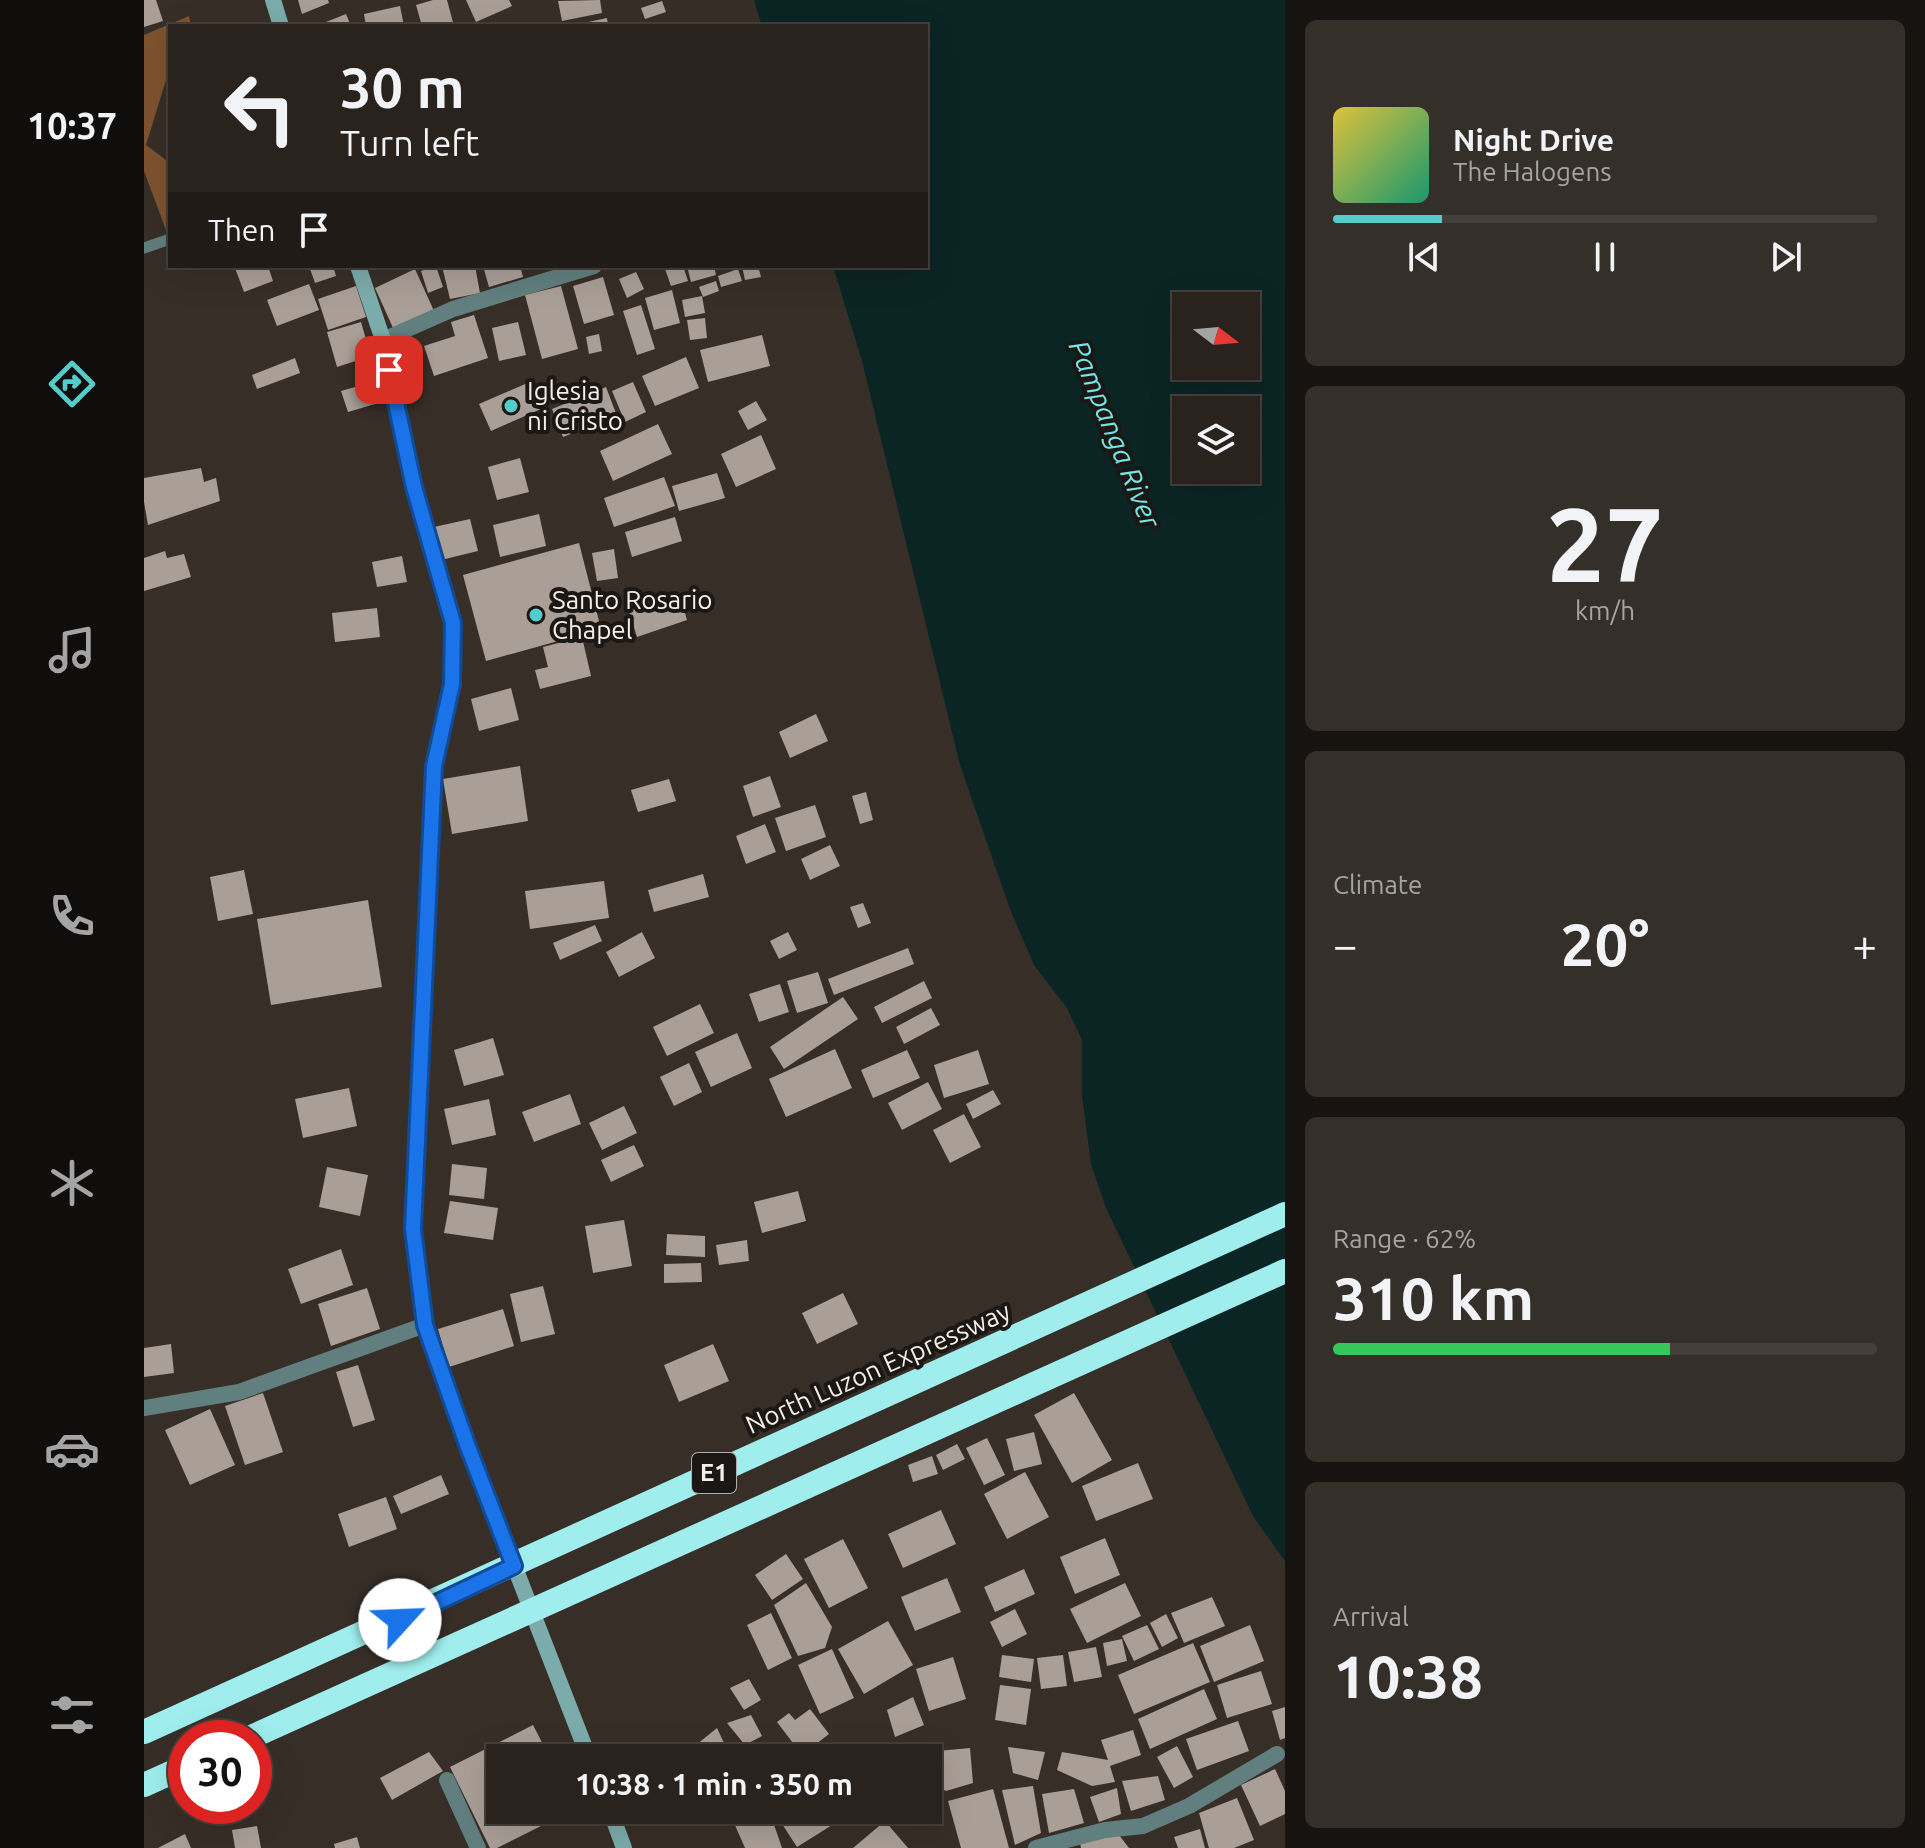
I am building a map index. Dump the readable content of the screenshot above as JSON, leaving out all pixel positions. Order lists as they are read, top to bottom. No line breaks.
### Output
{"streets":{"highway":["North Luzon Expressway","E1"]},"water":["Pampanga River"],"places":["Iglesia ni Cristo","Santo Rosario Chapel"],"north":"right","page":{"tabs":"10:37","turn":["30 m","Turn left"],"song":["Night Drive","The Halogens"],"then":"Then","tile":[["27","km/h"],"Climate",["Range · 62%","310 km"],["Arrival","10:38"]],"heat":["−","20°","+"],"limit":"30","trip":"10:38 · 1 min · 350 m"}}
